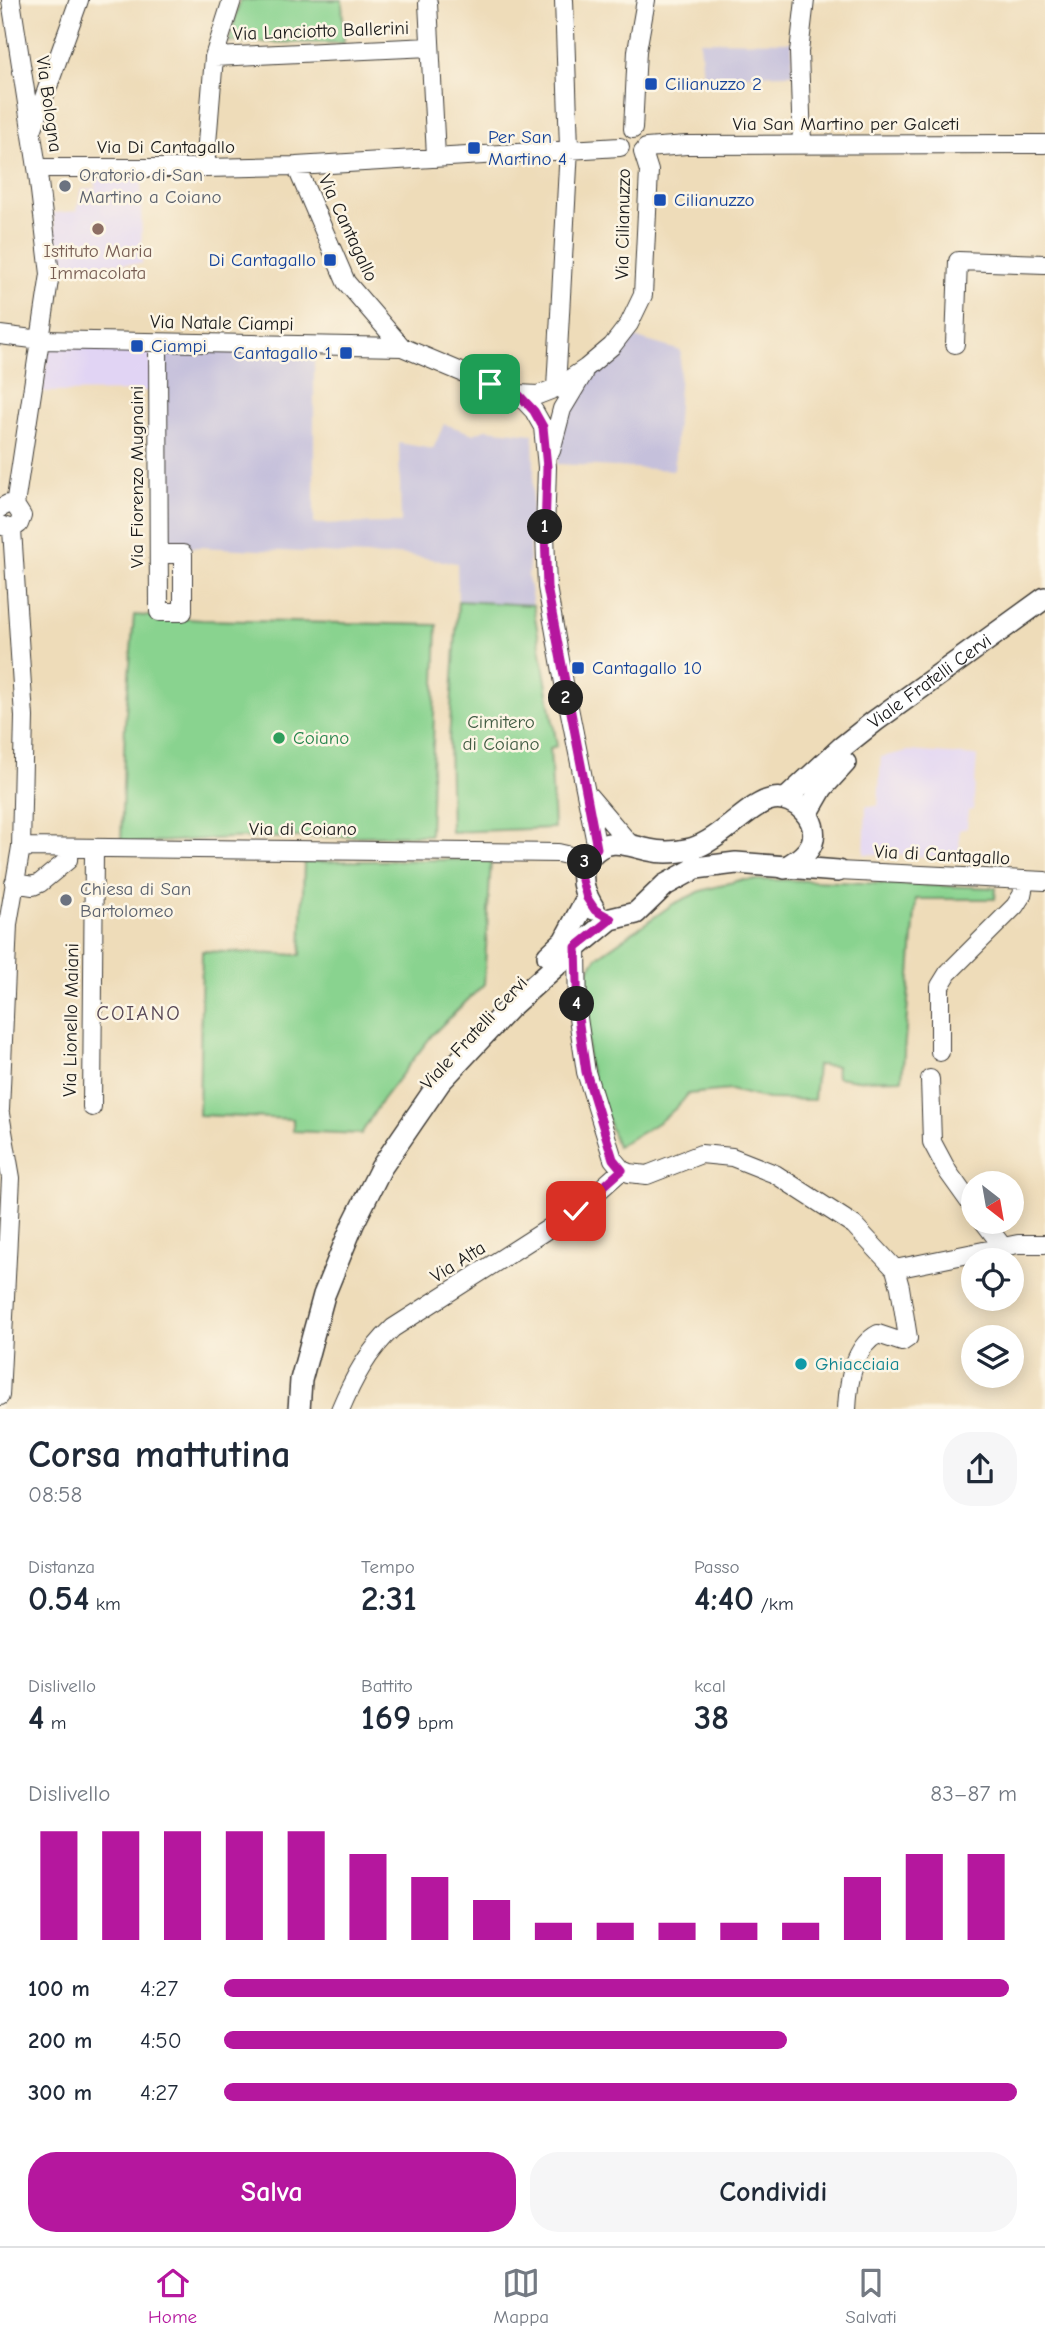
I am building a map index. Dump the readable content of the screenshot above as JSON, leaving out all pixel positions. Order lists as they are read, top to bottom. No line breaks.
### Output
{"streets":{"main road":["Viale Fratelli Cervi"],"street":["Via Lanciotto Ballerini","Via Bologna","Via San Martino per Galceti","Via Di Cantagallo","Via Cilianuzzo","Via Cantagallo","Via Natale Ciampi","Via Fiorenzo Mugnaini","Via di Coiano","Via di Cantagallo","Via Lionello Maiani","Via Alta"]},"crossings":[["Via Bologna","Via Di Cantagallo"],["Via Bologna","Via Natale Ciampi"],["Via Bologna","Via di Coiano"],["Via San Martino per Galceti","Via Cilianuzzo"],["Via Di Cantagallo","Via Cantagallo"],["Via Cilianuzzo","Via Cantagallo"],["Via Cantagallo","Via Natale Ciampi"],["Via Natale Ciampi","Via Fiorenzo Mugnaini"],["Viale Fratelli Cervi","Via di Cantagallo"],["Via di Coiano","Via Lionello Maiani"]],"districts":["COIANO"],"parks":["Cimitero di Coiano"],"places":{"transit":["Cilianuzzo 2","Per San Martino 4","Cilianuzzo","Di Cantagallo","Ciampi","Cantagallo 1","Cantagallo 10"],"other":["Oratorio di San Martino a Coiano","Istituto Maria Immacolata","Coiano","Chiesa di San Bartolomeo","Ghiacciaia"]},"north":"bottom right","page":{"pins":["1","2","3","4"],"heading":["Corsa mattutina","08:58"],"stats":[["Distanza","0.54 km"],["Tempo","2:31"],["Passo","4:40 /km"],["Dislivello","4 m"],["Battito","169 bpm"],["kcal","38"]],"chart":["Dislivello","83–87 m"],"list":[{"name":"100 m","note":"4:27"},{"name":"200 m","note":"4:50"},{"name":"300 m","note":"4:27"}],"buttons":["Salva","Condividi"],"tabs":["Home","Mappa","Salvati"]}}
